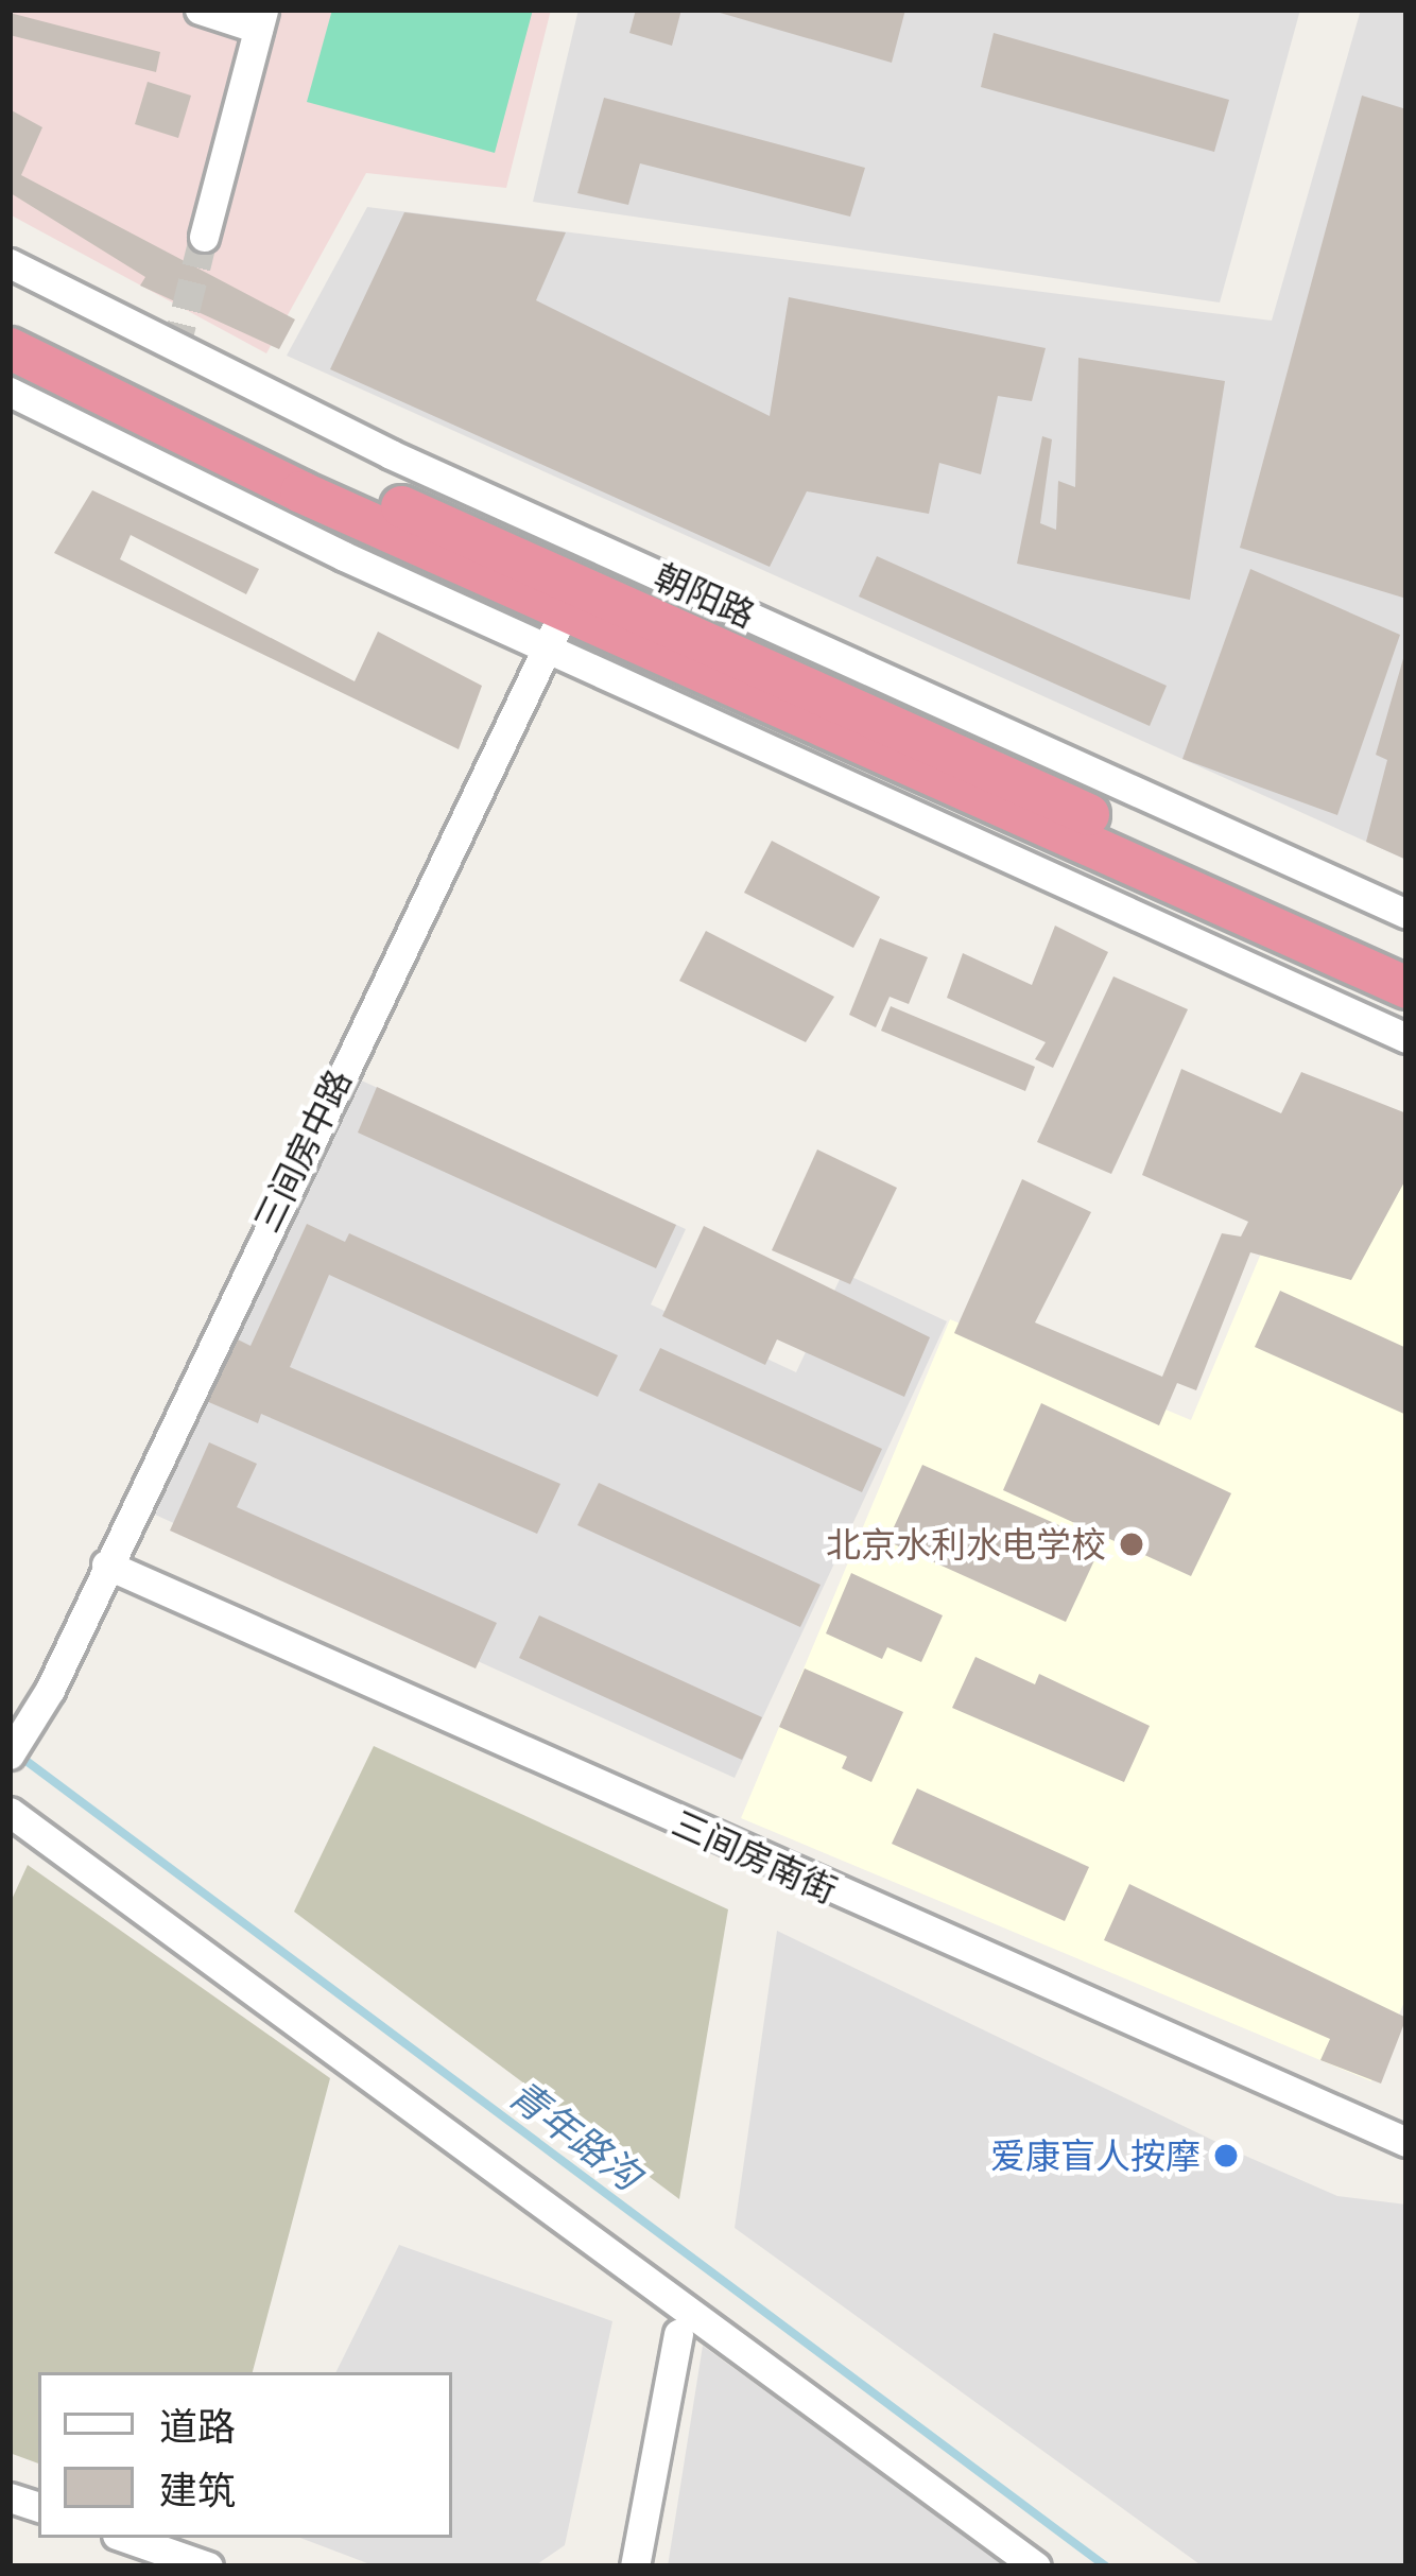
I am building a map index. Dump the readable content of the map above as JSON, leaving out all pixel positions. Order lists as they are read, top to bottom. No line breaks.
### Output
{"streets":{"highway":["朝阳路"],"street":["三间房中路","三间房南街"]},"crossings":[["朝阳路","三间房中路"],["三间房中路","三间房南街"]],"water":["青年路沟"],"places":["北京水利水电学校","爱康盲人按摩"],"legend":["道路","建筑"]}
